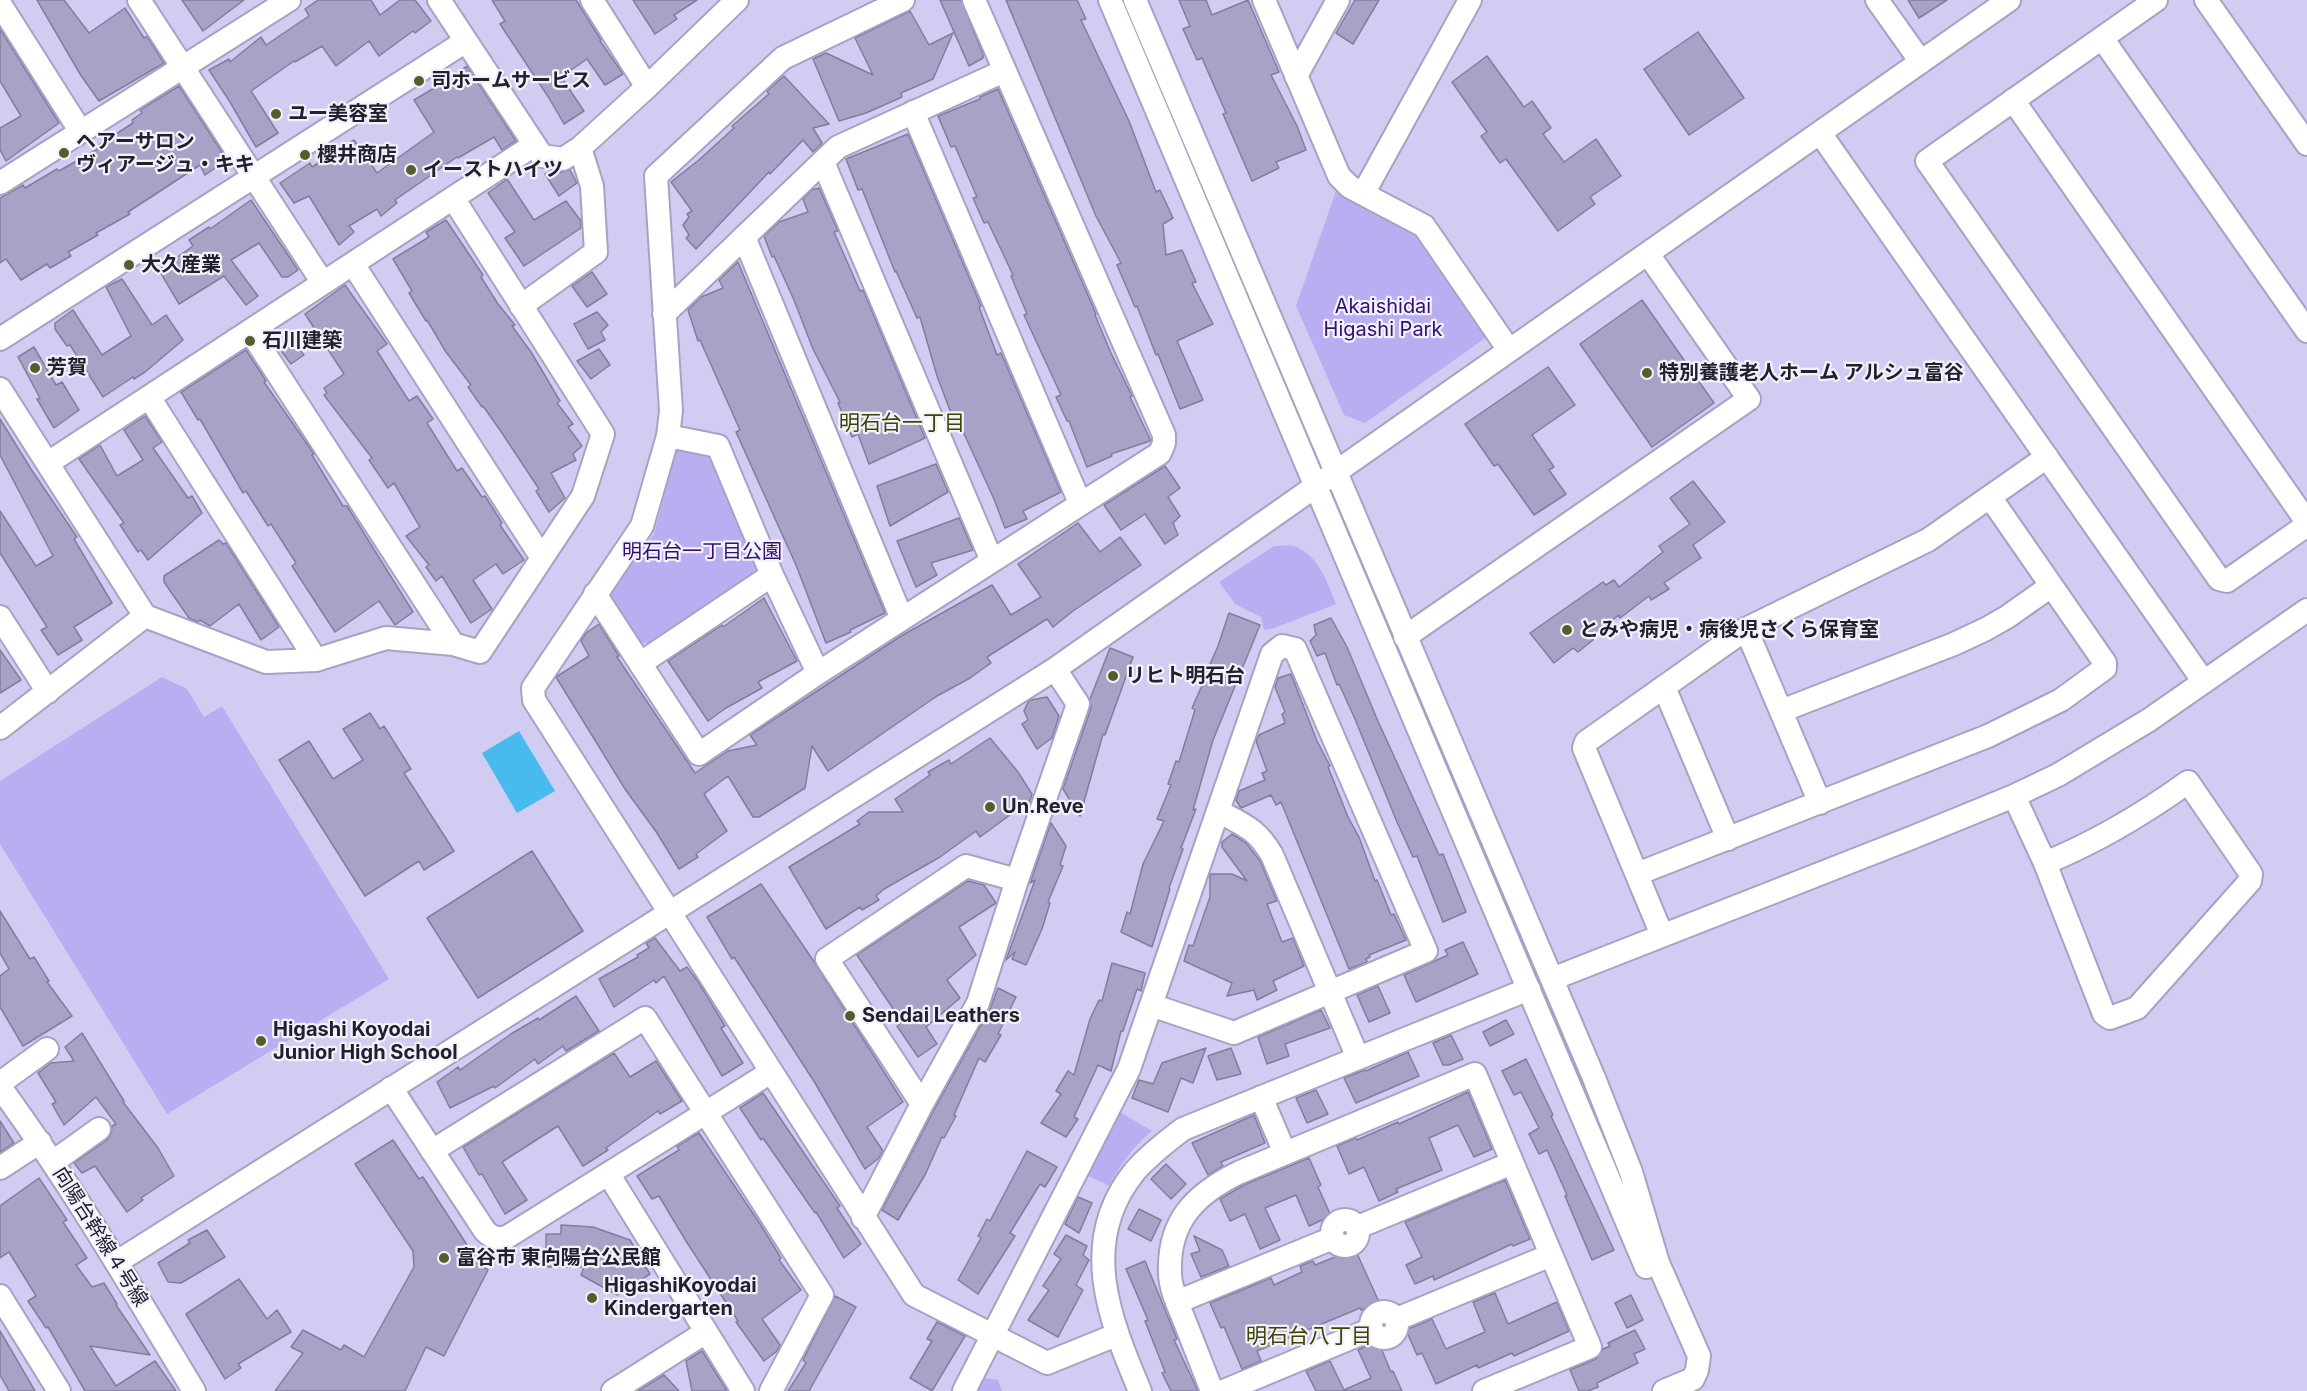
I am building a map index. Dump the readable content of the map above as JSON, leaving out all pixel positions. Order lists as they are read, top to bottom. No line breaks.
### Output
{"streets":{"street":["向陽台幹線４号線"]},"districts":["明石台一丁目","明石台八丁目"],"parks":["Akaishidai Higashi Park","明石台一丁目公園"],"places":["司ホームサービス","ユー美容室","ヘアーサロン ヴィアージュ・キキ","櫻井商店","イーストハイツ","大久産業","石川建築","芳賀","特別養護老人ホーム アルシュ富谷","とみや病児・病後児さくら保育室","リヒト明石台","Un.Reve","Sendai Leathers","Higashi Koyodai Junior High School","富谷市 東向陽台公民館","HigashiKoyodai Kindergarten"]}
